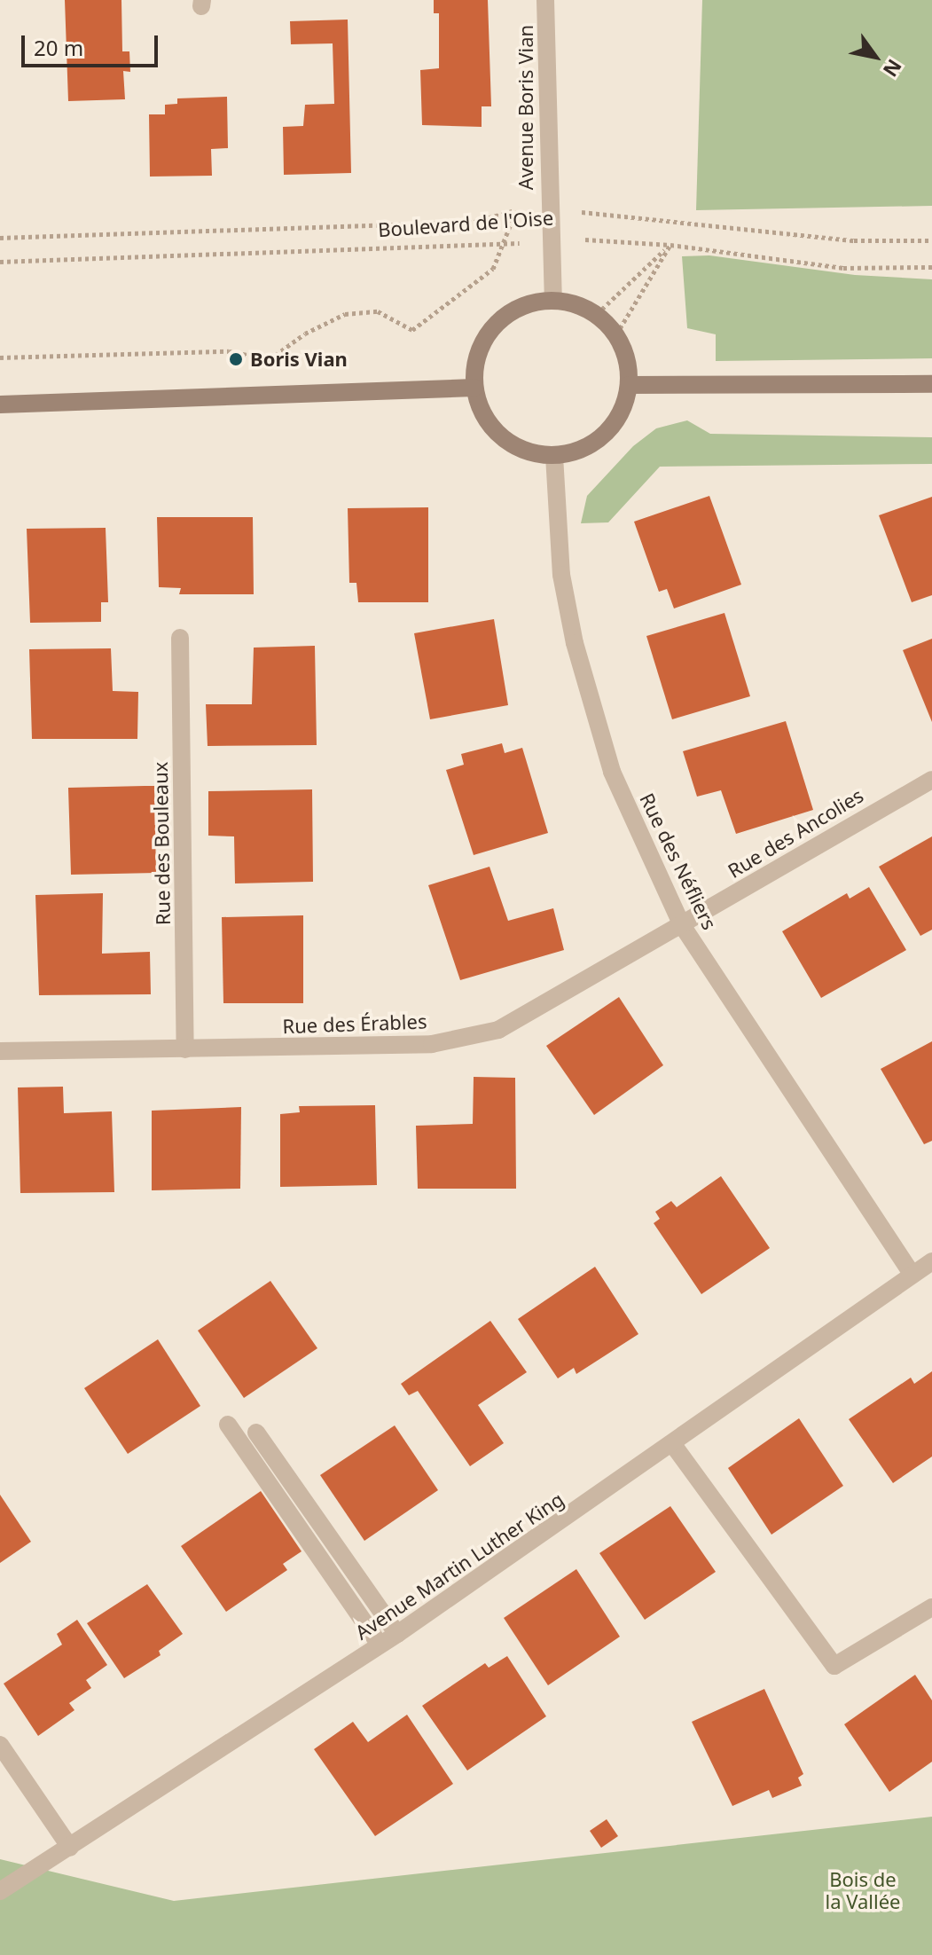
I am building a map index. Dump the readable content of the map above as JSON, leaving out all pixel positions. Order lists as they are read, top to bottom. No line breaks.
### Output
{"streets":{"street":["Avenue Boris Vian","Rue des Ancolies","Rue des Bouleaux","Rue des Néfliers","Rue des Érables","Avenue Martin Luther King"],"path":["Boulevard de l'Oise"]},"crossings":[["Avenue Boris Vian","Boulevard de l'Oise"],["Avenue Boris Vian","Rue des Néfliers"],["Rue des Ancolies","Rue des Néfliers"],["Rue des Ancolies","Rue des Érables"],["Rue des Bouleaux","Rue des Érables"],["Rue des Néfliers","Rue des Érables"],["Rue des Néfliers","Avenue Martin Luther King"]],"parks":["Bois de la Vallée"],"places":["Boris Vian"],"scale_bar":"20 m","north":"bottom right"}
